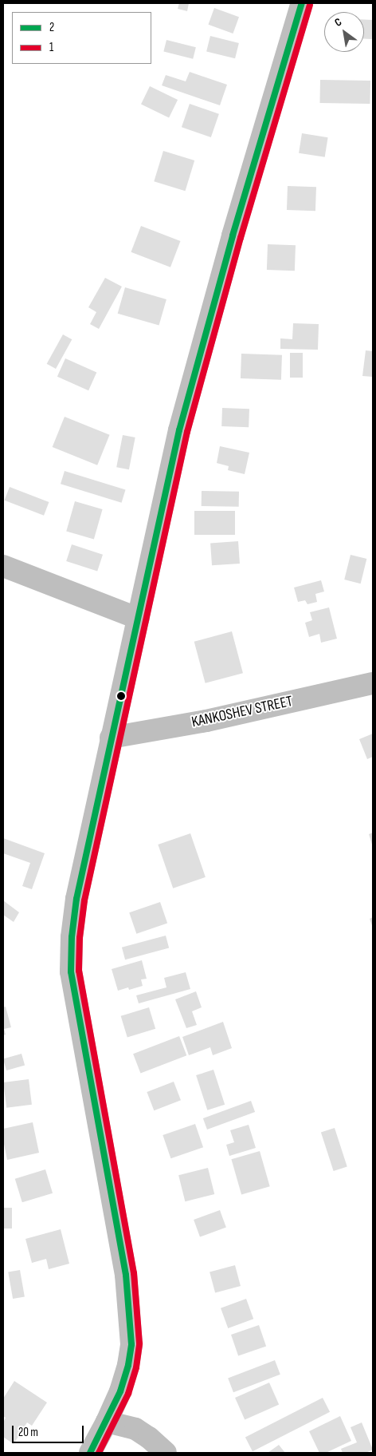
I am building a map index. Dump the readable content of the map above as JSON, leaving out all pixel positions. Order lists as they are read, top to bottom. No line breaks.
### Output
{"streets":{"street":["KANKOSHEV STREET"]},"lines":["transit line 2","transit line 1"],"legend":["2","1"],"scale_bar":"20 m","north":"top left"}
